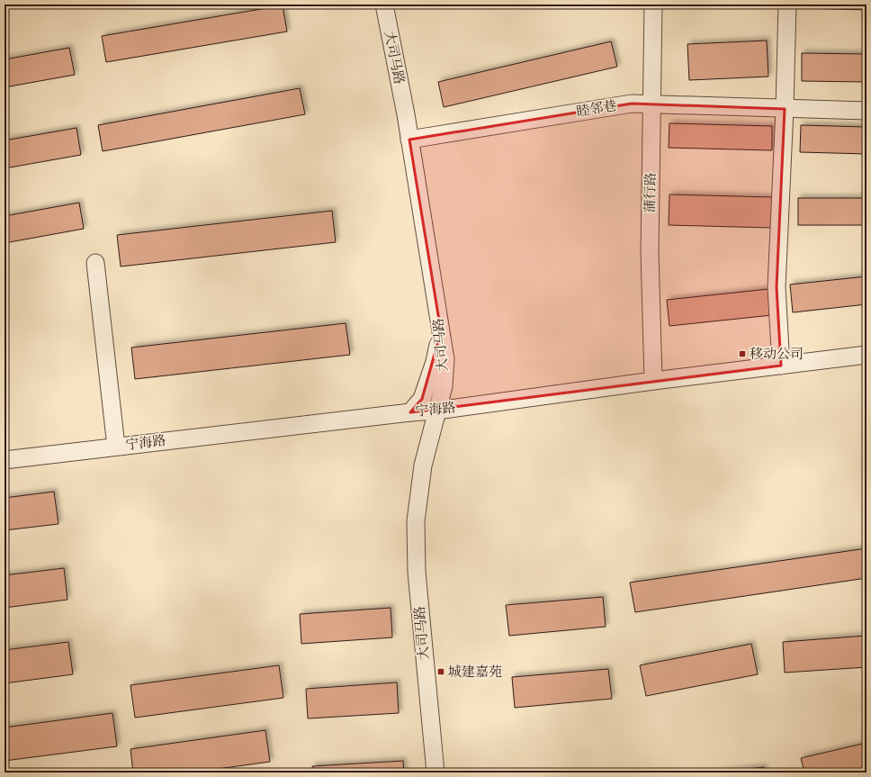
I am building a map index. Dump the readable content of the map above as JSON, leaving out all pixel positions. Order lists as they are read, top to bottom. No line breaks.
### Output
{"streets":{"street":["大司马路","睦邻巷","蒲行路","宁海路"]},"crossings":[["大司马路","睦邻巷"],["大司马路","宁海路"],["睦邻巷","蒲行路"],["蒲行路","宁海路"]],"places":{"transit":["移动公司","城建嘉苑"]}}
